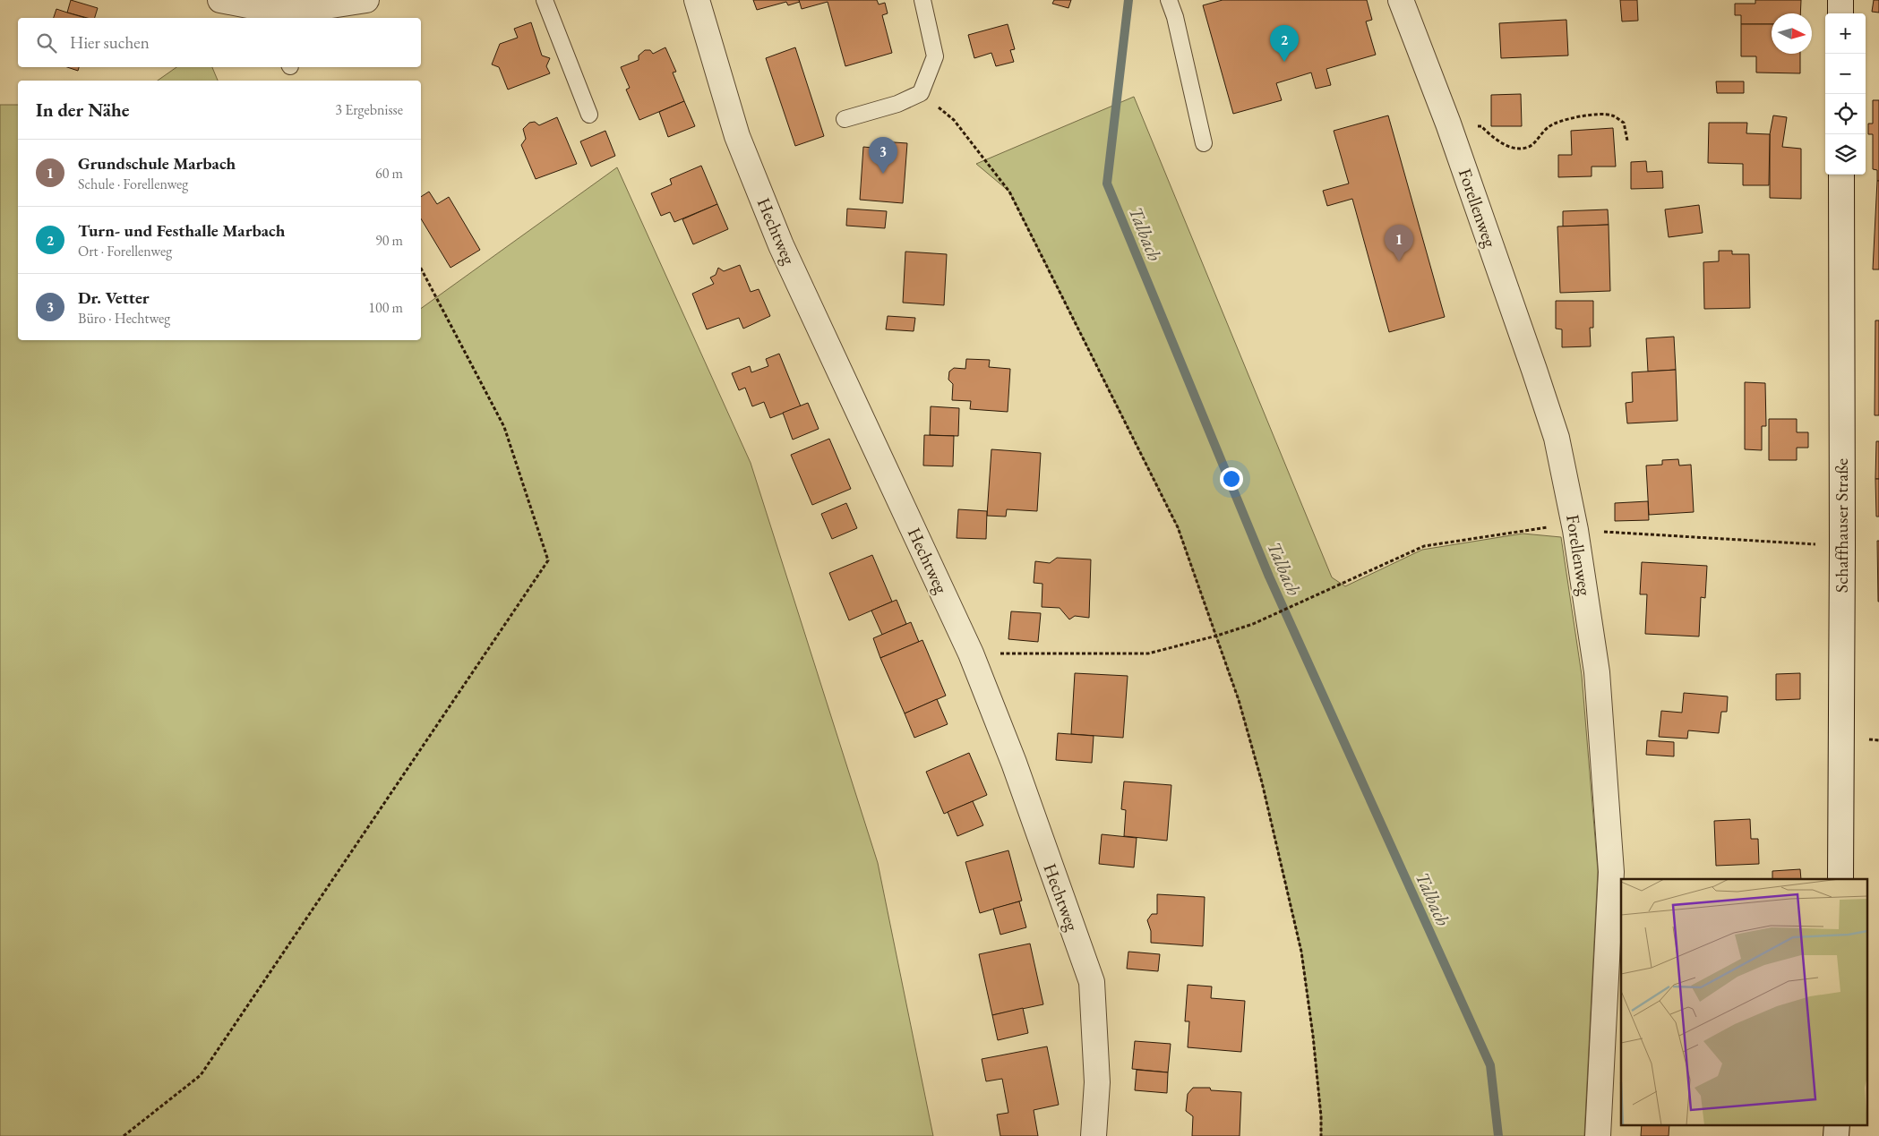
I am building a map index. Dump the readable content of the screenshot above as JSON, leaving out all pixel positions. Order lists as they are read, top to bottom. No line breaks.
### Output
{"streets":{"street":["Forellenweg","Hechtweg","Schaffhauser Straße"]},"water":["Talbach"],"north":"right","page":{"map_buttons":["+","−"],"search":"Hier suchen","pins":["2","3","1"],"heading":["In der Nähe","3 Ergebnisse"],"list":[{"mark":"1","name":"Grundschule Marbach","note":"Schule · Forellenweg","value":"60 m"},{"mark":"2","name":"Turn- und Festhalle Marbach","note":"Ort · Forellenweg","value":"90 m"},{"mark":"3","name":"Dr. Vetter","note":"Büro · Hechtweg","value":"100 m"}]}}
